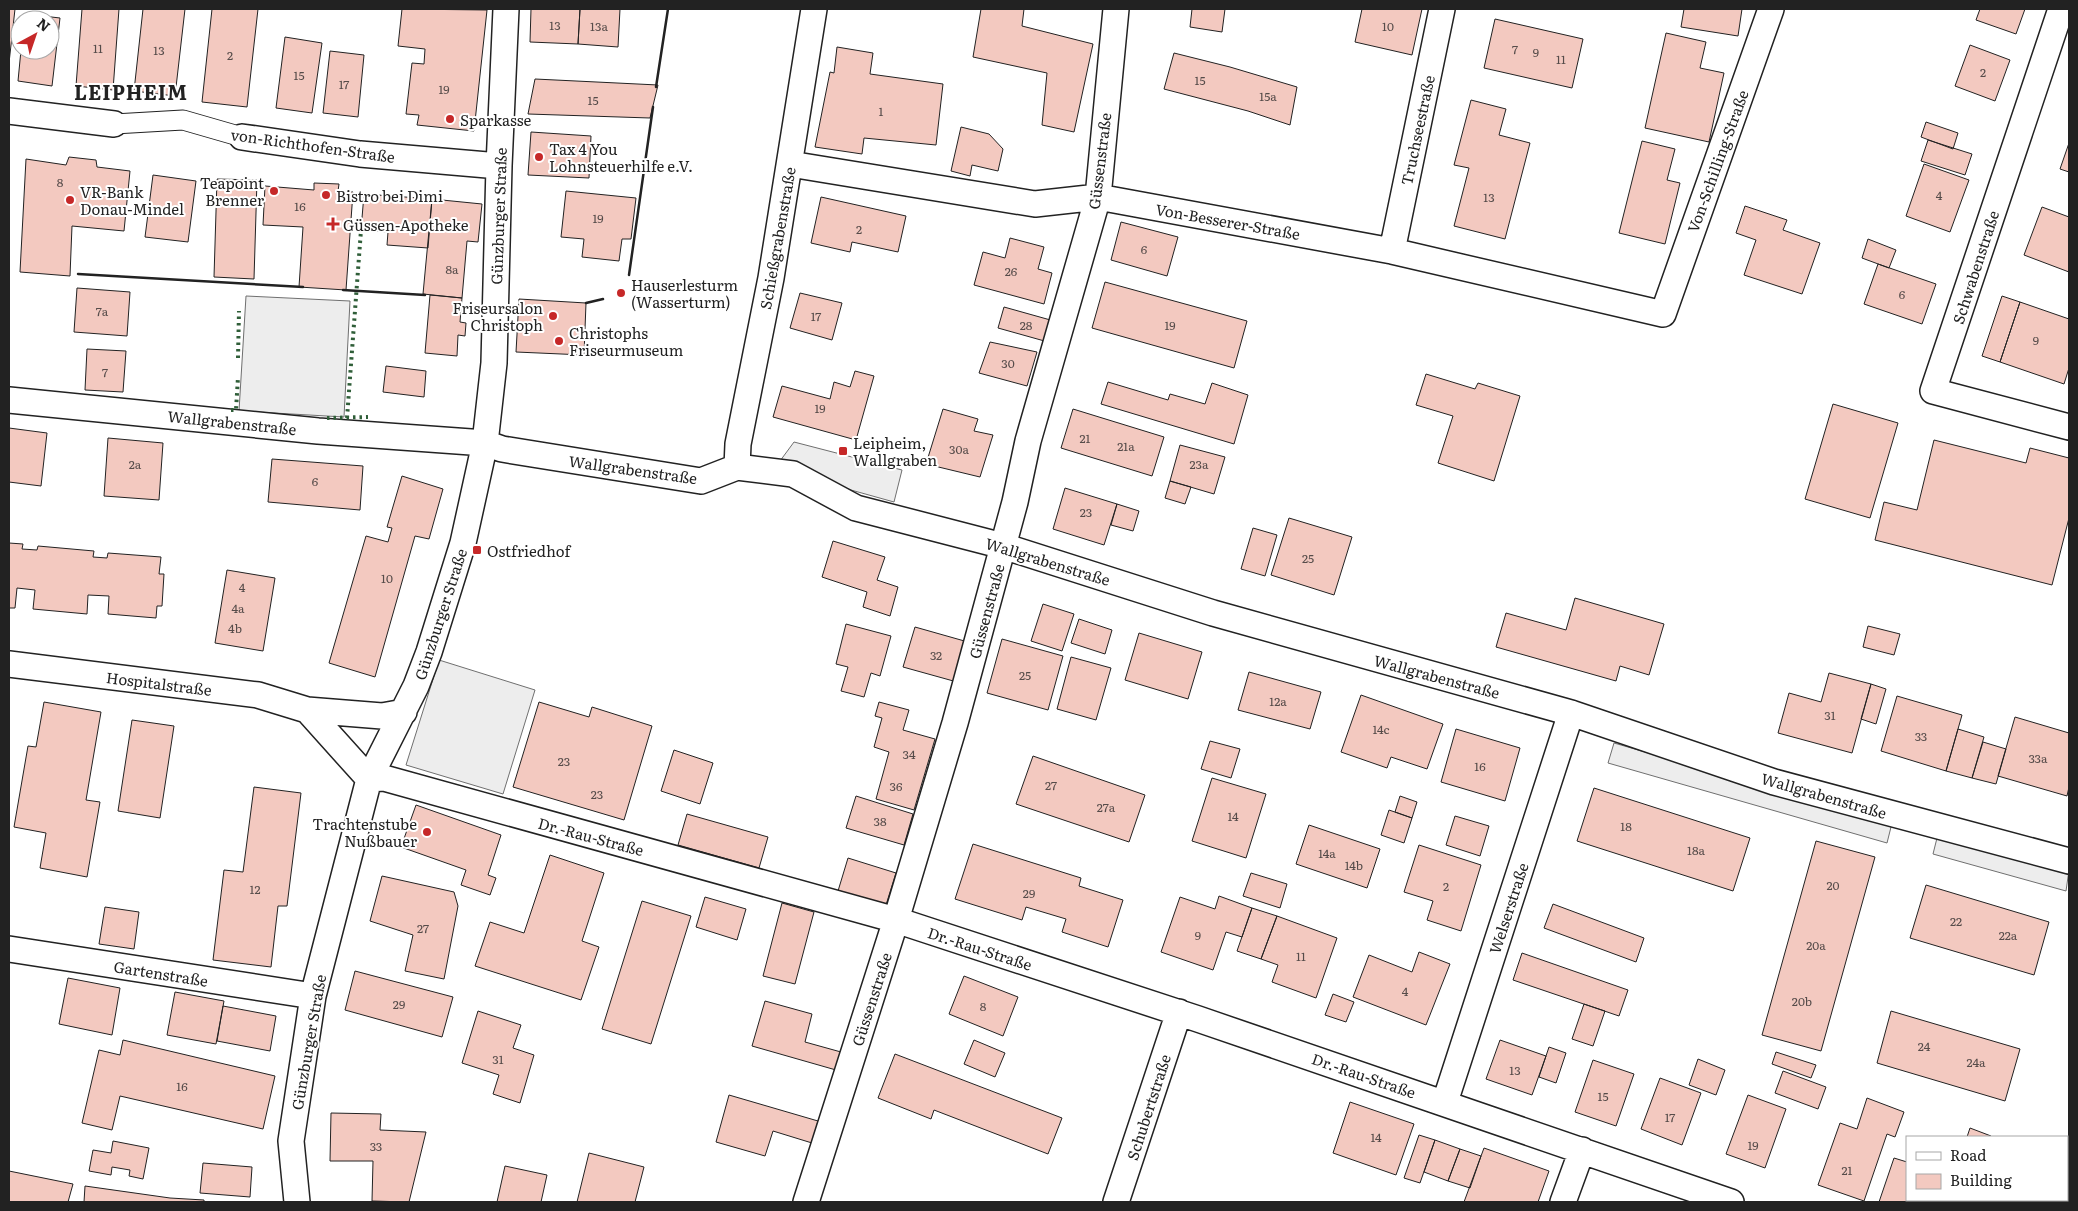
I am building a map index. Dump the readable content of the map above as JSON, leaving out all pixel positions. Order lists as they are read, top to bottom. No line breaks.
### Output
{"streets":{"street":["Truchseestraße","von-Richthofen-Straße","Güssenstraße","Von-Schilling-Straße","Günzburger Straße","Von-Besserer-Straße","Schießgrabenstraße","Schwabenstraße","Wallgrabenstraße","Hospitalstraße","Dr.-Rau-Straße","Welserstraße","Gartenstraße","Schubertstraße"]},"crossings":[["Truchseestraße","Von-Besserer-Straße"],["von-Richthofen-Straße","Günzburger Straße"],["Güssenstraße","Von-Besserer-Straße"],["Güssenstraße","Wallgrabenstraße"],["Güssenstraße","Dr.-Rau-Straße"],["Von-Schilling-Straße","Von-Besserer-Straße"],["Günzburger Straße","Wallgrabenstraße"],["Günzburger Straße","Hospitalstraße"],["Günzburger Straße","Dr.-Rau-Straße"],["Günzburger Straße","Gartenstraße"],["Von-Besserer-Straße","Schießgrabenstraße"],["Schießgrabenstraße","Wallgrabenstraße"],["Wallgrabenstraße","Welserstraße"],["Dr.-Rau-Straße","Welserstraße"],["Dr.-Rau-Straße","Schubertstraße"]],"districts":["LEIPHEIM"],"places":{"other":["Sparkasse","Tax 4 You Lohnsteuerhilfe e.V.","Teapoint Brenner","Bistro bei Dimi","VR-Bank Donau-Mindel","Hauserlesturm (Wasserturm)","Friseursalon Christoph","Christophs Friseurmuseum","Trachtenstube Nußbauer"],"health":["Güssen-Apotheke"],"transit":["Leipheim, Wallgraben","Ostfriedhof"]},"house_numbers":["13","13a","10","11","7","13","9","2","11","2","15","15","17","19","15a","15","1","8","4","13","16","19","2","6","8a","26","6","7a","17","28","19","9","30","7","19","21","21a","30a","2a","23a","6","23","25","10","4","4a","4b","32","25","12a","31","14c","33","34","33a","23","16","27","36","23","27a","14","38","18","18a","14a","14b","20","2","12","29","22","27","9","22a","20a","11","4","20b","29","8","24","31","24a","13","16","15","17","14","19","33","21"],"legend":["Road","Building"],"north":"top right"}
